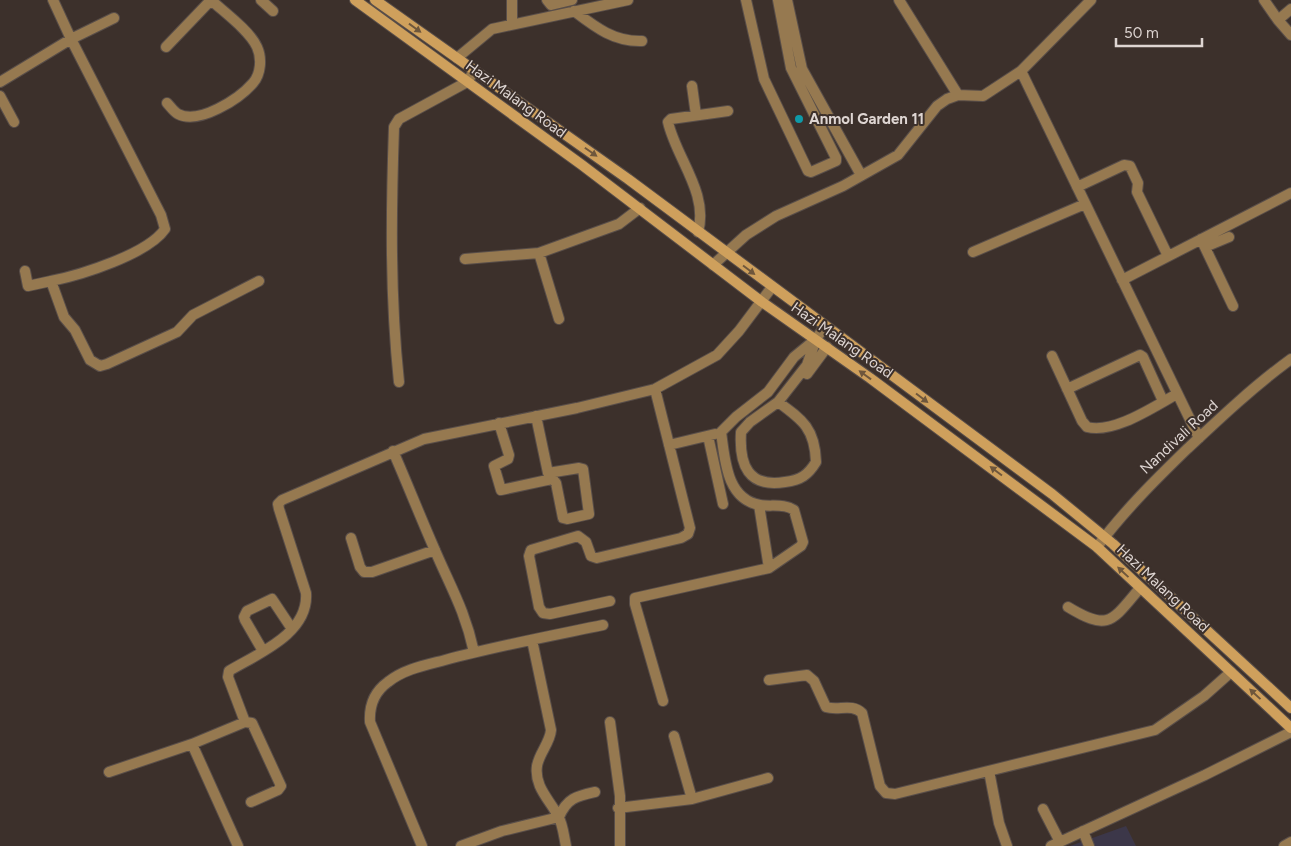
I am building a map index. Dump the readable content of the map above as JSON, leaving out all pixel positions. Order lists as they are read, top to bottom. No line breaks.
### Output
{"streets":{"main road":["Hazi Malang Road"],"street":["Nandivali Road"]},"crossings":[["Hazi Malang Road","Nandivali Road"]],"places":["Anmol Garden 11"],"scale_bar":"50 m"}
